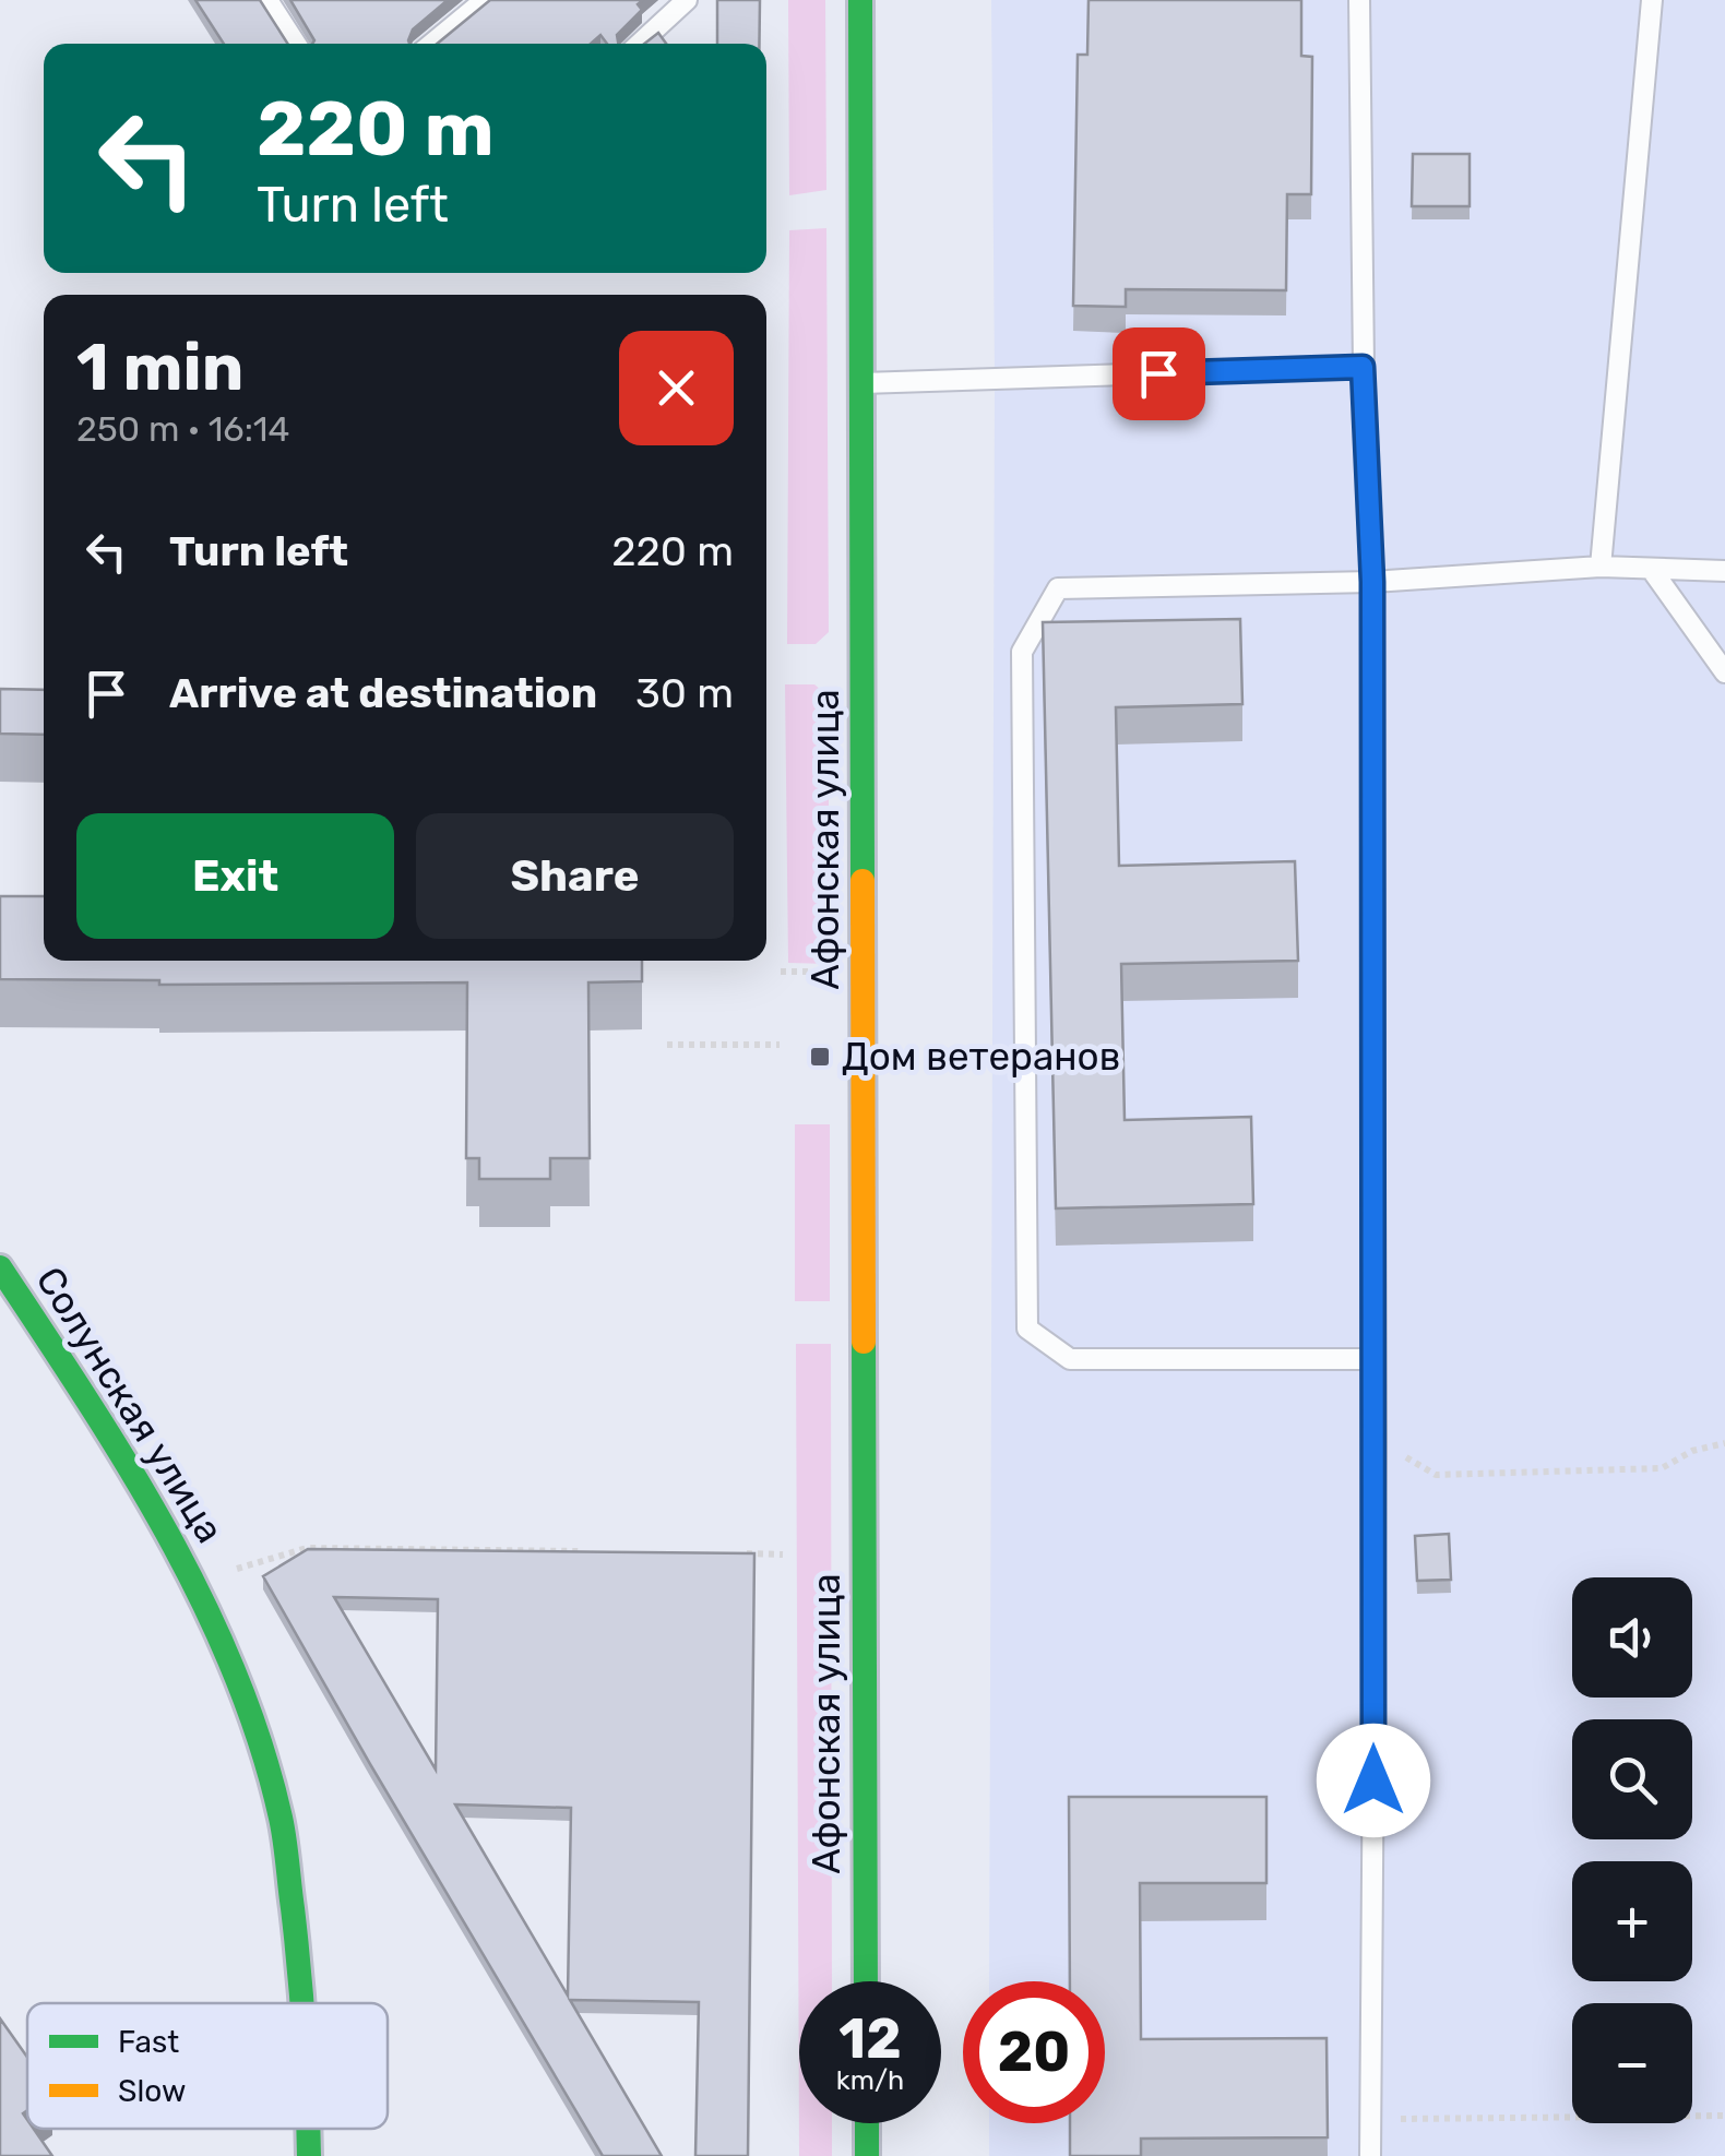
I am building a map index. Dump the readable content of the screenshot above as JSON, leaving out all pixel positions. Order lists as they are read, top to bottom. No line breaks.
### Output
{"streets":{"street":["Афонская улица","Солунская улица"]},"places":{"transit":["Дом ветеранов"]},"legend":["Fast","Slow"],"page":{"turn":["220 m","Turn left"],"heading":["1 min","250 m · 16:14"],"list":[{"name":"Turn left","value":"220 m"},{"name":"Arrive at destination","value":"30 m"}],"buttons":["Exit","Share"],"map_buttons":["+","−"],"speed":"12 km/h","limit":"20"}}
